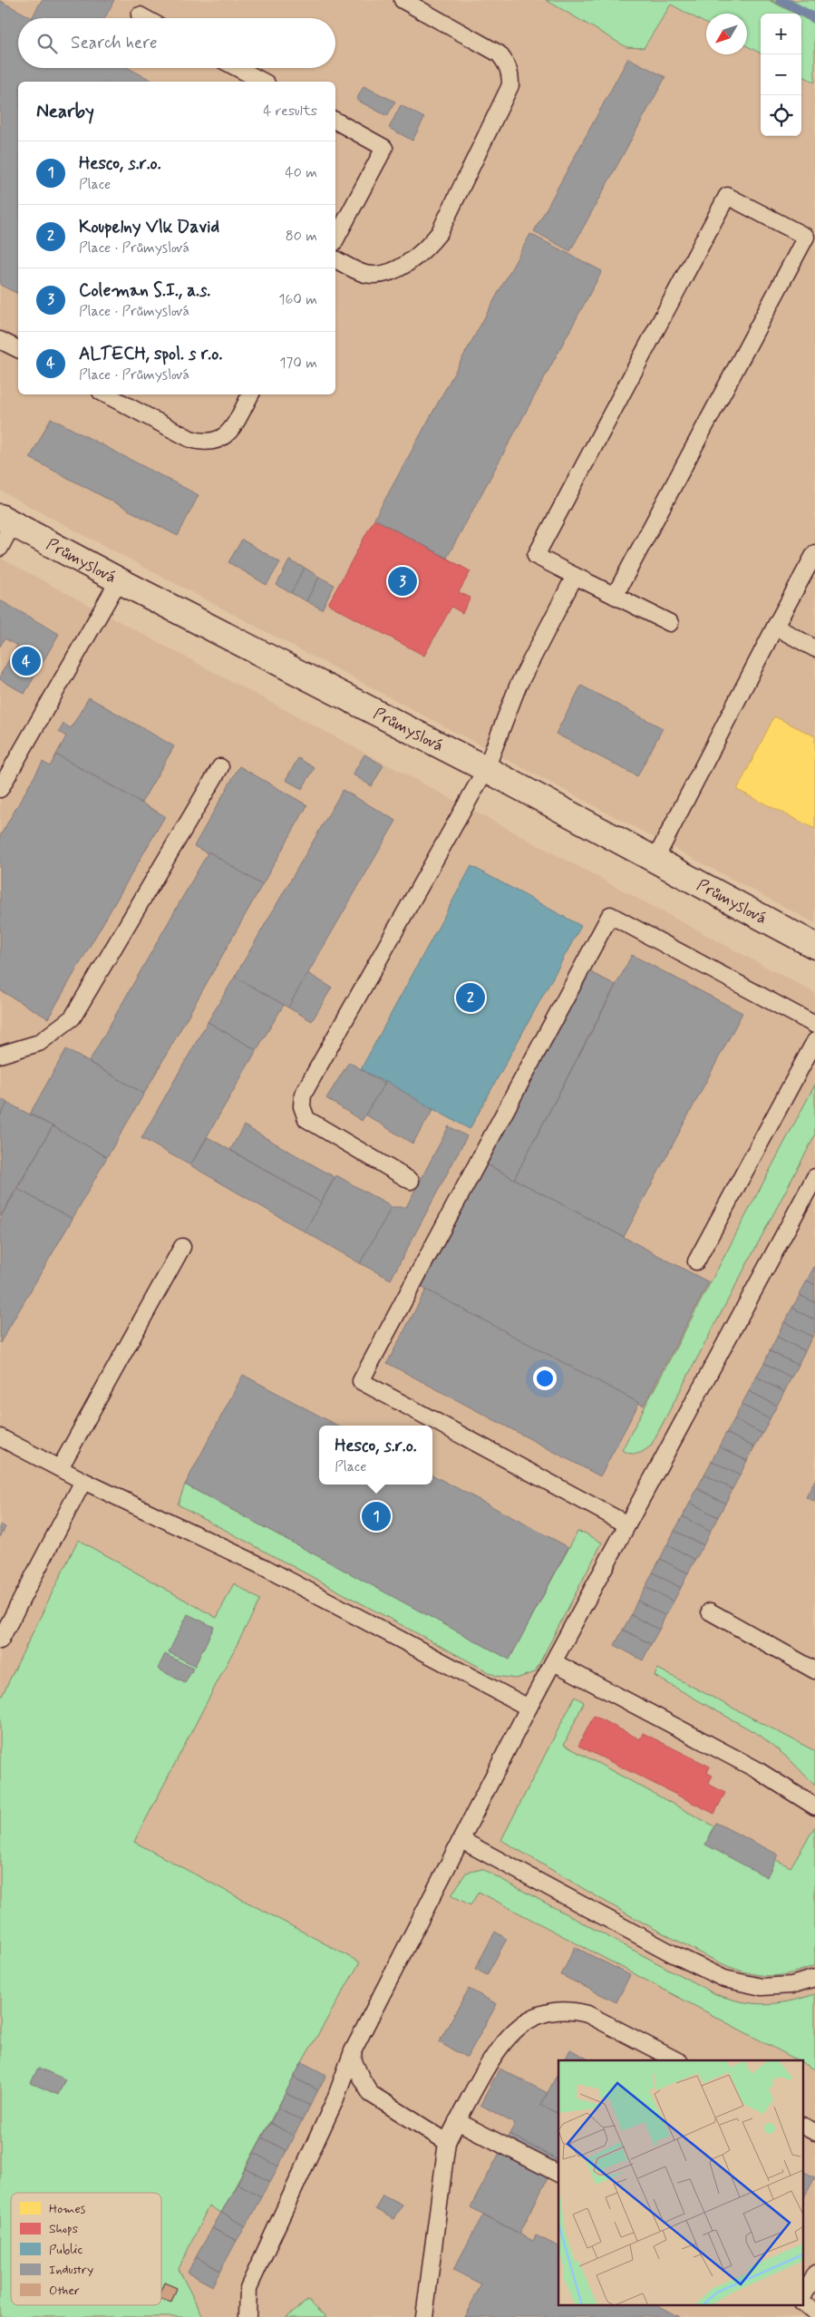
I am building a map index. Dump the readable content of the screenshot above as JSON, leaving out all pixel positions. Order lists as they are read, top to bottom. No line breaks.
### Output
{"streets":{"street":["Průmyslová"]},"legend":["Homes","Shops","Public","Industry","Other"],"north":"bottom left","page":{"map_buttons":["+","−"],"search":"Search here","heading":["Nearby","4 results"],"list":[{"mark":"1","name":"Hesco, s.r.o.","note":"Place","value":"40 m"},{"mark":"2","name":"Koupelny Vlk David","note":"Place · Průmyslová","value":"80 m"},{"mark":"3","name":"Coleman S.I., a.s.","note":"Place · Průmyslová","value":"160 m"},{"mark":"4","name":"ALTECH, spol. s r.o.","note":"Place · Průmyslová","value":"170 m"}],"pins":["3","4","2","1"],"popup":["Hesco, s.r.o.","Place"]}}
